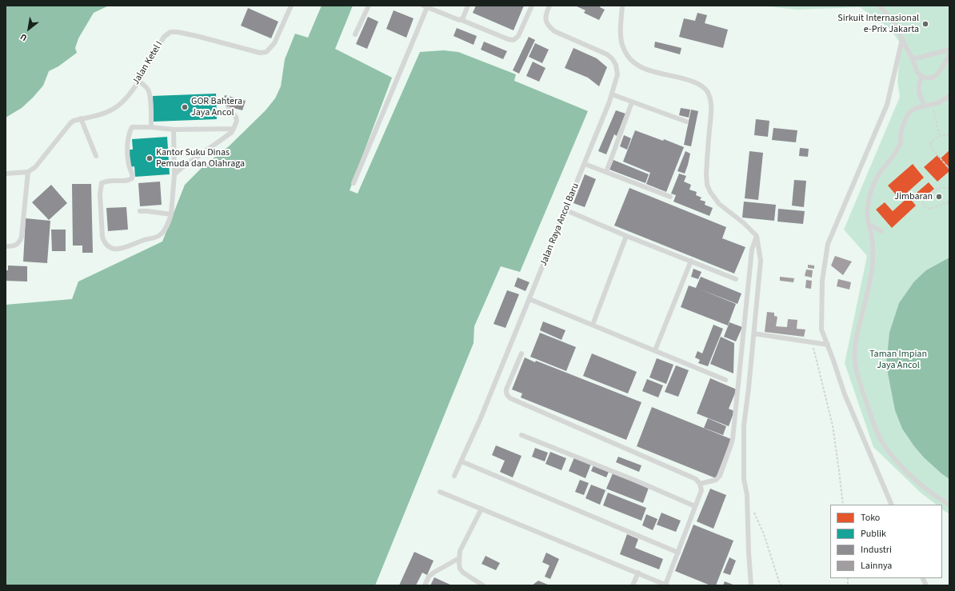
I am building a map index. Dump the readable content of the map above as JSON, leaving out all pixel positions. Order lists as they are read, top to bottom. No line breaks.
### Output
{"streets":{"lane":["Jalan Ketel I","Jalan Raya Ancol Baru"]},"parks":["Taman Impian Jaya Ancol"],"places":["Sirkuit Internasional e-Prix Jakarta","GOR Bahtera Jaya Ancol","Kantor Suku Dinas Pemuda dan Olahraga","Jimbaran"],"legend":["Toko","Publik","Industri","Lainnya"],"north":"bottom left"}
